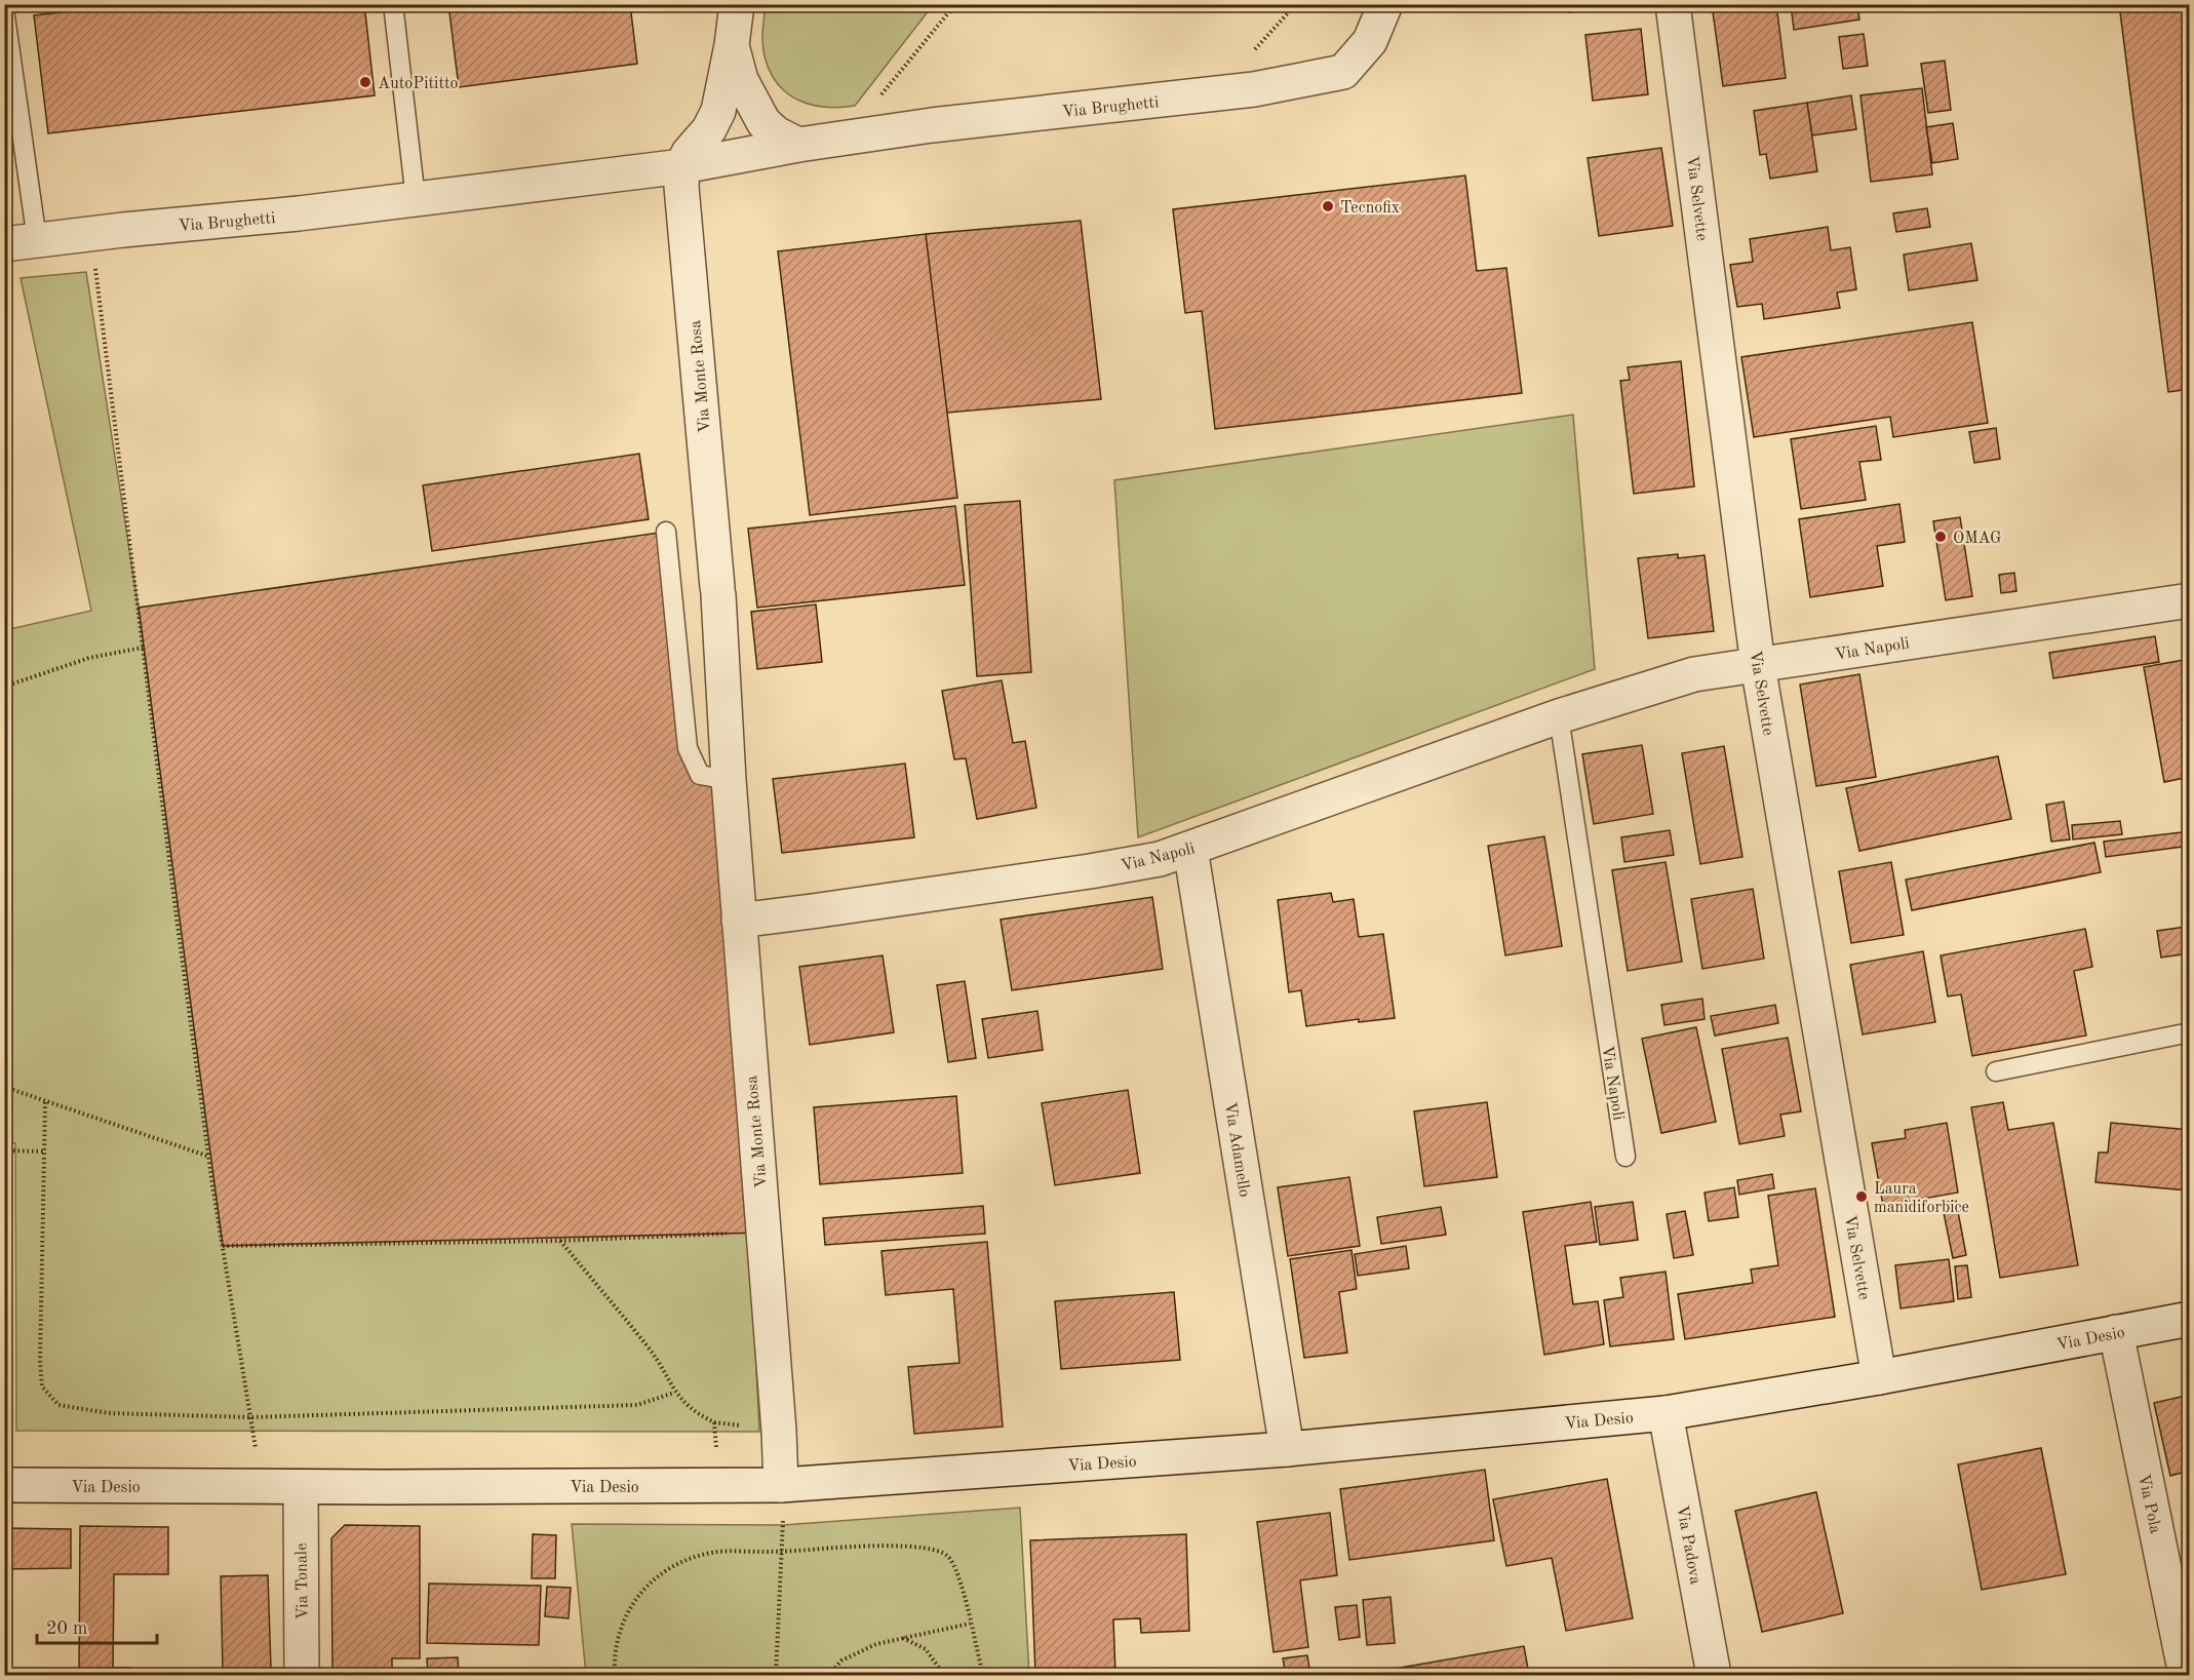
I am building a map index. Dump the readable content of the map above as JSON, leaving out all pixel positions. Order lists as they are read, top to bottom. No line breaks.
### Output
{"streets":{"street":["Via Brughetti","Via Selvette","Via Monte Rosa","Via Napoli","Via Adamello","Via Desio","Via Pola","Via Padova","Via Tonale"]},"crossings":[["Via Brughetti","Via Monte Rosa"],["Via Selvette","Via Napoli"],["Via Selvette","Via Desio"],["Via Monte Rosa","Via Napoli"],["Via Monte Rosa","Via Desio"],["Via Napoli","Via Adamello"],["Via Adamello","Via Desio"],["Via Desio","Via Pola"],["Via Desio","Via Padova"],["Via Desio","Via Tonale"]],"places":["AutoPititto","Tecnofix","OMAG","Laura manidiforbice"],"scale_bar":"20 m"}
